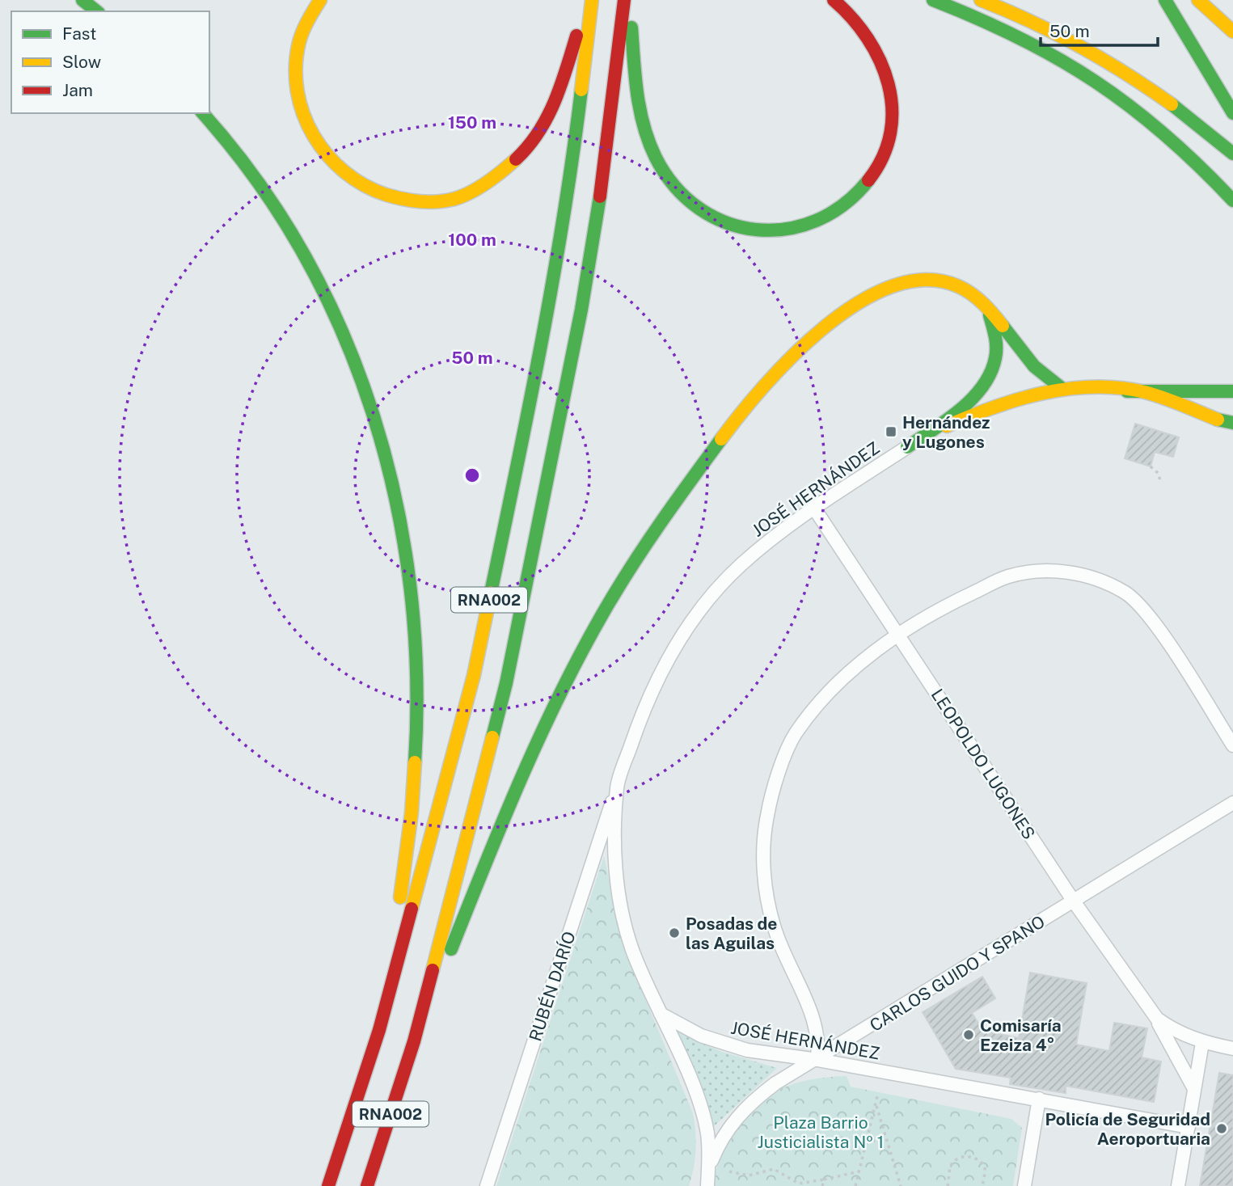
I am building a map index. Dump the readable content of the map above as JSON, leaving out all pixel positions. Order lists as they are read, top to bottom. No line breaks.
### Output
{"streets":{"main road":["JOSÉ HERNÁNDEZ","RNA002"],"street":["LEOPOLDO LUGONES","CARLOS GUIDO Y SPANO","RUBÉN DARÍO"]},"crossings":[["JOSÉ HERNÁNDEZ","LEOPOLDO LUGONES"],["JOSÉ HERNÁNDEZ","CARLOS GUIDO Y SPANO"],["JOSÉ HERNÁNDEZ","RUBÉN DARÍO"],["LEOPOLDO LUGONES","CARLOS GUIDO Y SPANO"]],"parks":["Plaza Barrio Justicialista Nº 1"],"places":{"transit":["Hernández y Lugones"],"other":["Posadas de las Aguilas","Comisaría Ezeiza 4°","Policía de Seguridad Aeroportuaria"]},"legend":["Fast","Slow","Jam"],"scale_bar":"50 m","rings":["150 m","100 m","50 m"]}
